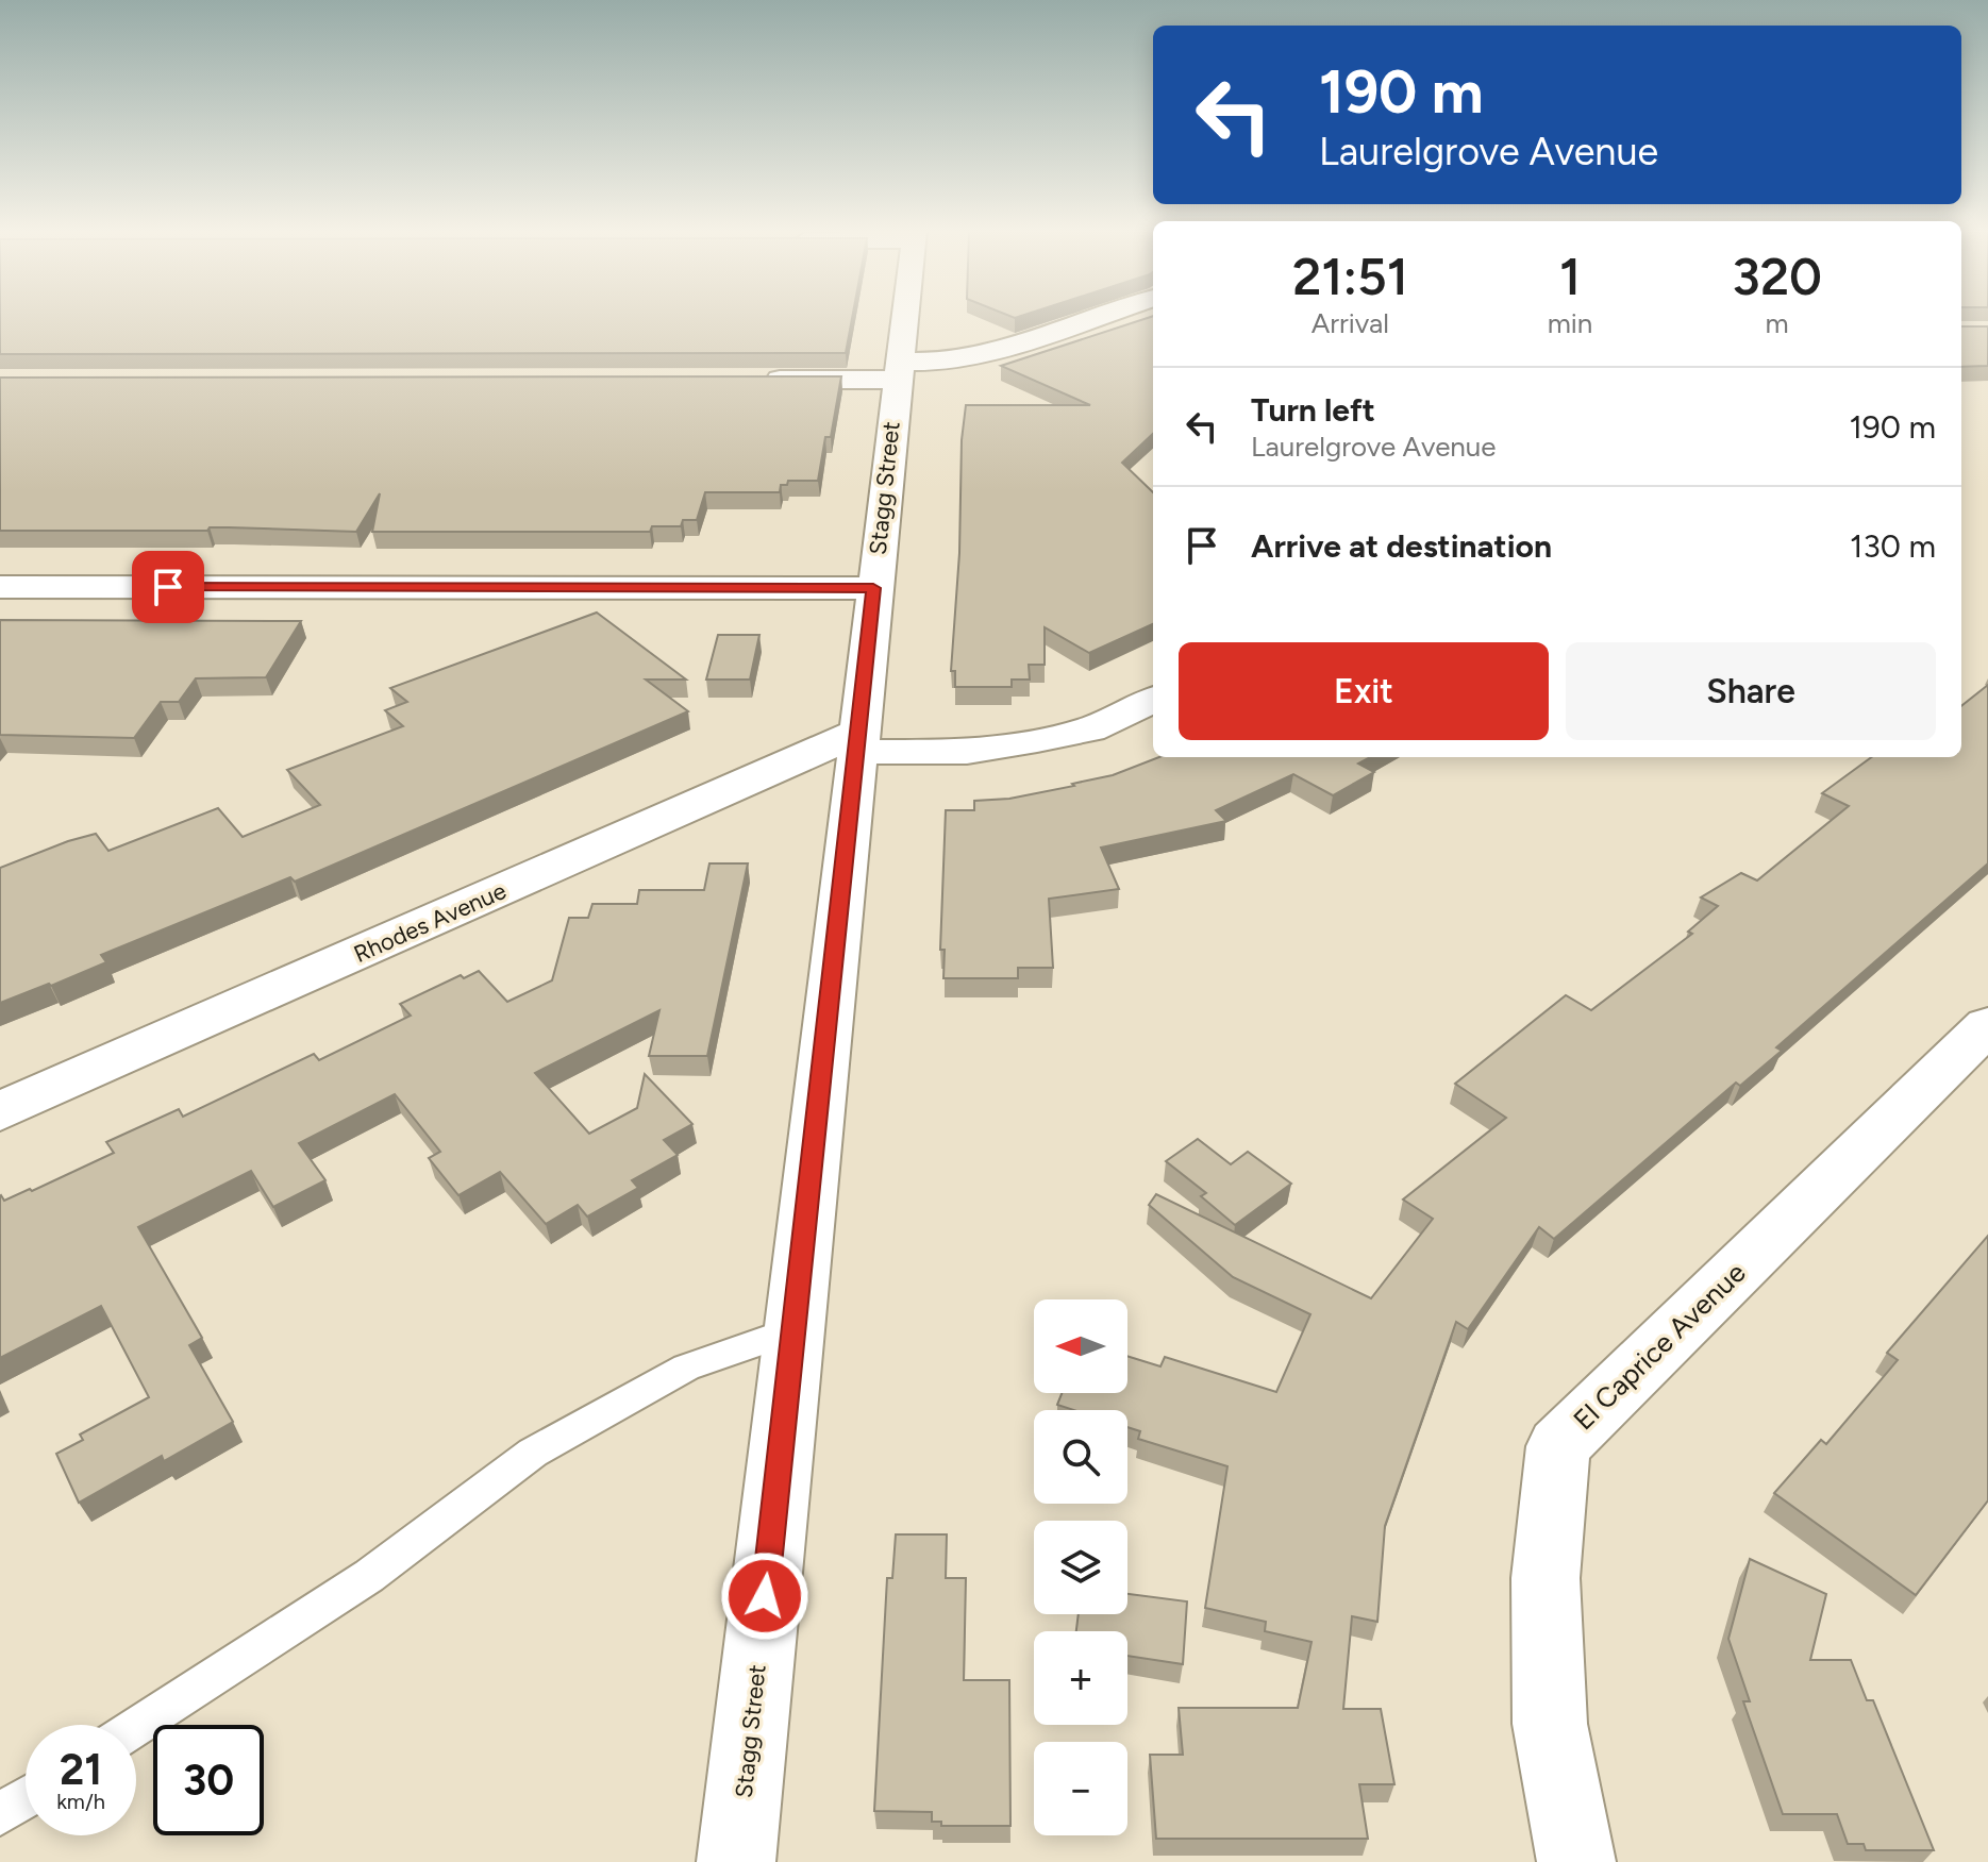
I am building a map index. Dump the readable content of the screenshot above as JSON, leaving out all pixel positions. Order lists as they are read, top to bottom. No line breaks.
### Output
{"streets":{"street":["Stagg Street","Rhodes Avenue","El Caprice Avenue"]},"crossings":[["Stagg Street","Rhodes Avenue"]],"north":"left","page":{"turn":["190 m","Laurelgrove Avenue"],"eta":["21:51","Arrival","1","min","320","m"],"list":[{"name":"Turn left","note":"Laurelgrove Avenue","value":"190 m"},{"name":"Arrive at destination","value":"130 m"}],"buttons":["Exit","Share"],"map_buttons":["+","−"],"speed":"21 km/h","limit":"30"}}
